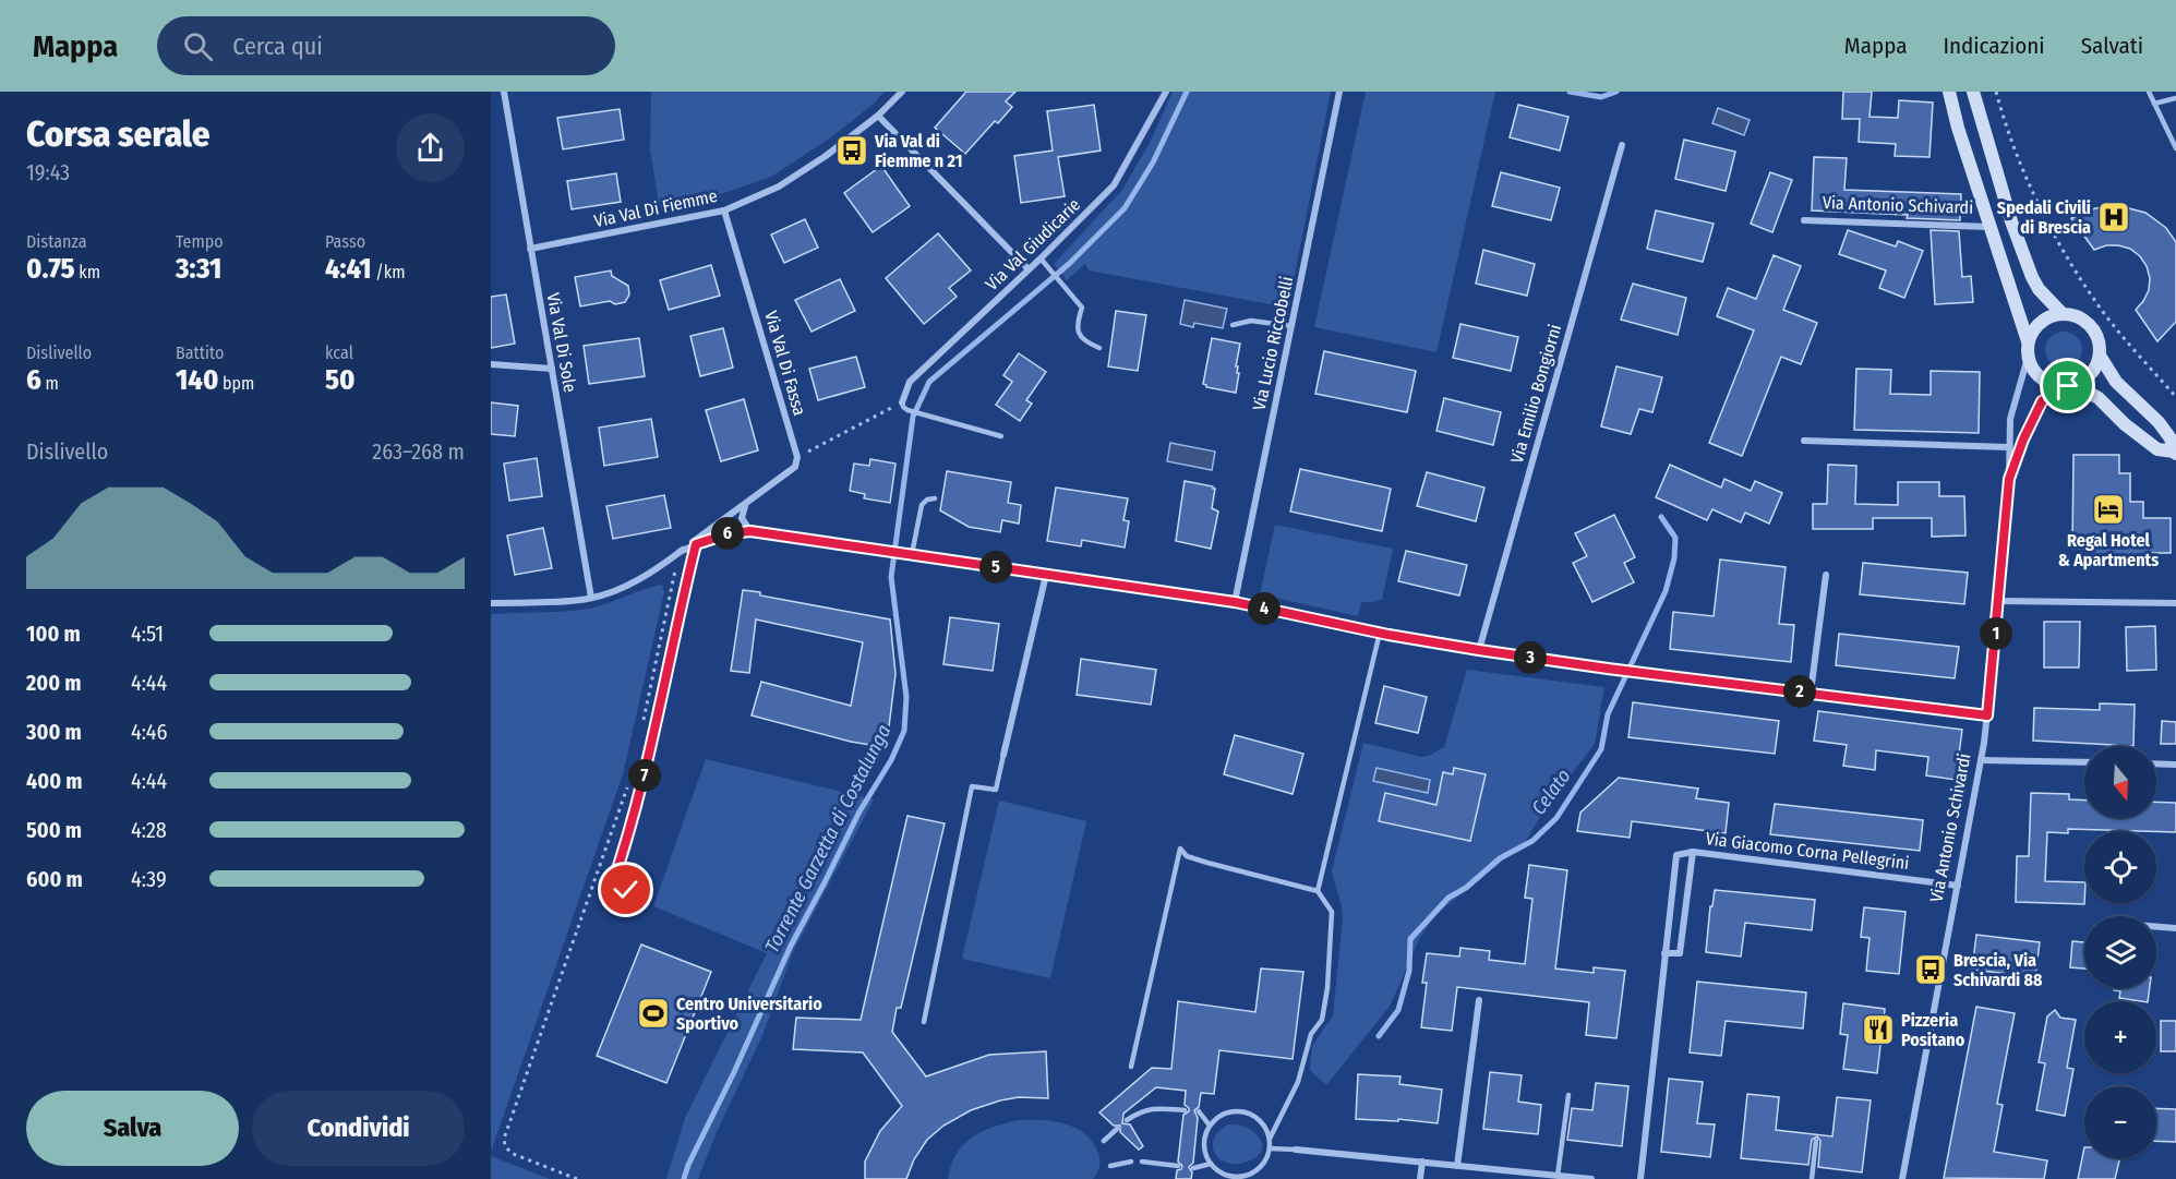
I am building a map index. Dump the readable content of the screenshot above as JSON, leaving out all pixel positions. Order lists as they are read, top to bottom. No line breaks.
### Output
{"streets":{"street":["Via Antonio Schivardi","Via Val Di Fiemme","Via Val Giudicarie","Via Val Di Sole","Via Lucio Riccobelli","Via Val Di Fassa","Via Emilio Bongiorni","Via Giacomo Corna Pellegrini"]},"crossings":[["Via Antonio Schivardi","Via Giacomo Corna Pellegrini"],["Via Val Di Fiemme","Via Val Di Sole"],["Via Val Di Fiemme","Via Val Di Fassa"],["Via Val Di Sole","Via Val Di Fassa"]],"water":["Celato","Torrente Garzetta di Costalunga"],"places":{"bus stop":["Via Val di Fiemme n 21","Brescia, Via Schivardi 88"],"hospital":["Spedali Civili di Brescia"],"hotel":["Regal Hotel & Apartments"],"sports":["Centro Universitario Sportivo"],"restaurant":["Pizzeria Positano"]},"north":"bottom","page":{"header":"Mappa","search":"Cerca qui","nav":["Mappa","Indicazioni","Salvati"],"heading":["Corsa serale","19:43"],"stats":[["Distanza","0.75 km"],["Tempo","3:31"],["Passo","4:41 /km"],["Dislivello","6 m"],["Battito","140 bpm"],["kcal","50"]],"chart":["Dislivello","263–268 m"],"pins":["6","5","4","1","3","2","7"],"list":[{"name":"100 m","note":"4:51"},{"name":"200 m","note":"4:44"},{"name":"300 m","note":"4:46"},{"name":"400 m","note":"4:44"},{"name":"500 m","note":"4:28"},{"name":"600 m","note":"4:39"}],"map_buttons":["+","−"],"buttons":["Salva","Condividi"]}}
